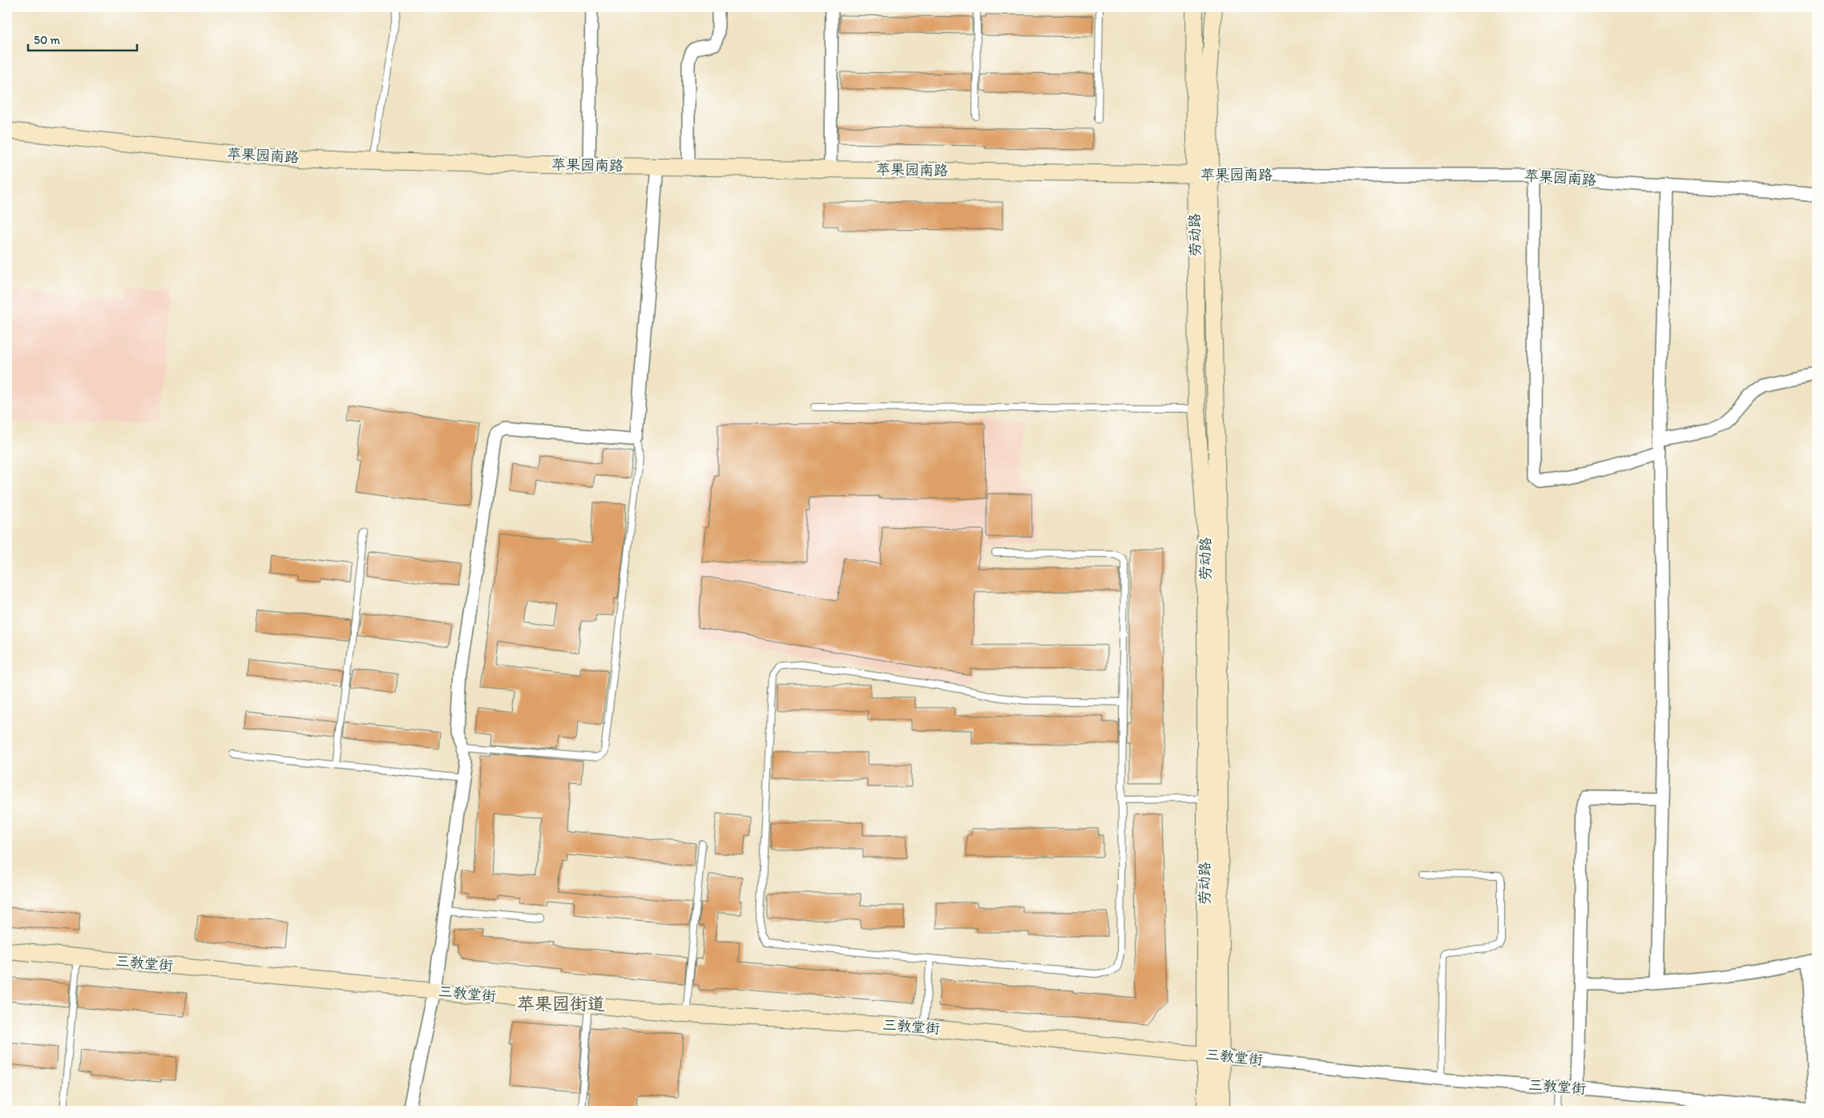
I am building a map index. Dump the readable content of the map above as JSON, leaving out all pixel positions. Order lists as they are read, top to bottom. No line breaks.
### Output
{"streets":{"street":["苹果园南路","劳动路","三教堂街"]},"crossings":[["苹果园南路","劳动路"],["劳动路","三教堂街"]],"districts":["苹果园街道"],"scale_bar":"50 m"}
